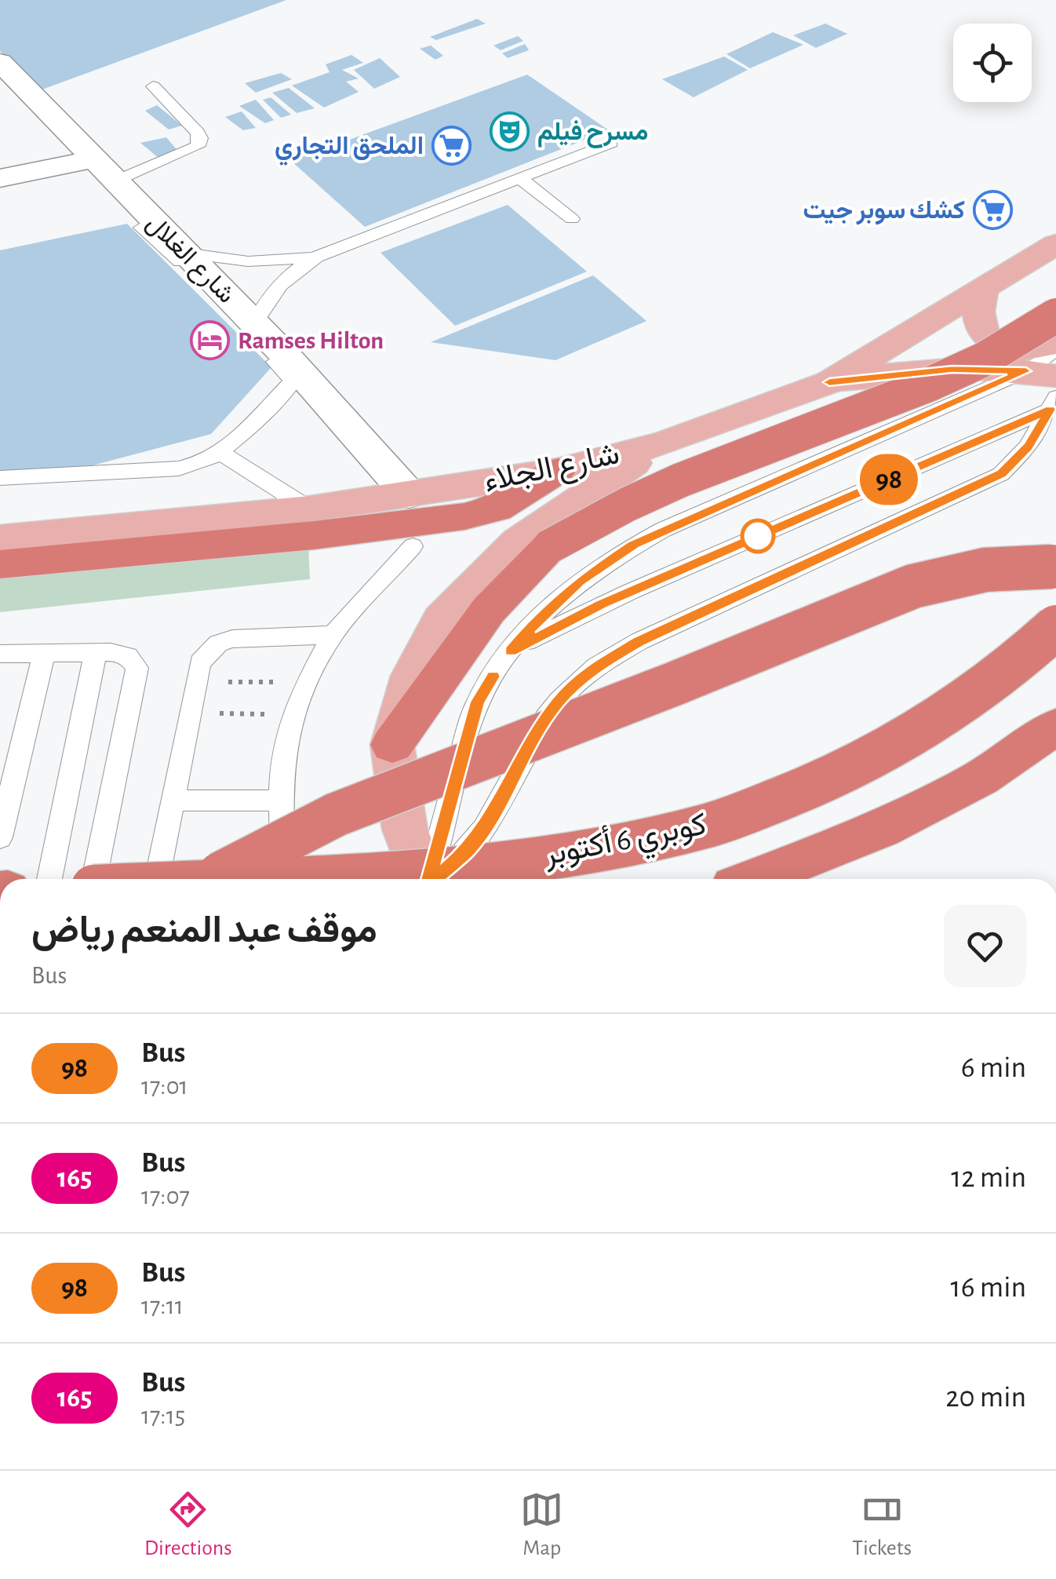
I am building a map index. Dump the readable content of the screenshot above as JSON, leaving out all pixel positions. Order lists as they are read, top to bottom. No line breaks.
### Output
{"streets":{"highway":["كوبري 6 أكتوبر"],"main road":["شارع الجلاء"],"street":["شارع الغلال"]},"crossings":[["شارع الغلال","شارع الجلاء"]],"places":{"theatre":["مسرح فيلم"],"supermarket":["الملحق التجاري","كشك سوبر جيت"],"hotel":["Ramses Hilton"]},"lines":["bus line 98"],"page":{"on_map":"98","heading":["موقف عبد المنعم رياض","Bus"],"list":[{"mark":"98","name":"Bus","note":"17:01","value":"6 min"},{"mark":"165","name":"Bus","note":"17:07","value":"12 min"},{"mark":"98","name":"Bus","note":"17:11","value":"16 min"},{"mark":"165","name":"Bus","note":"17:15","value":"20 min"}],"tabs":["Directions","Map","Tickets"]}}
